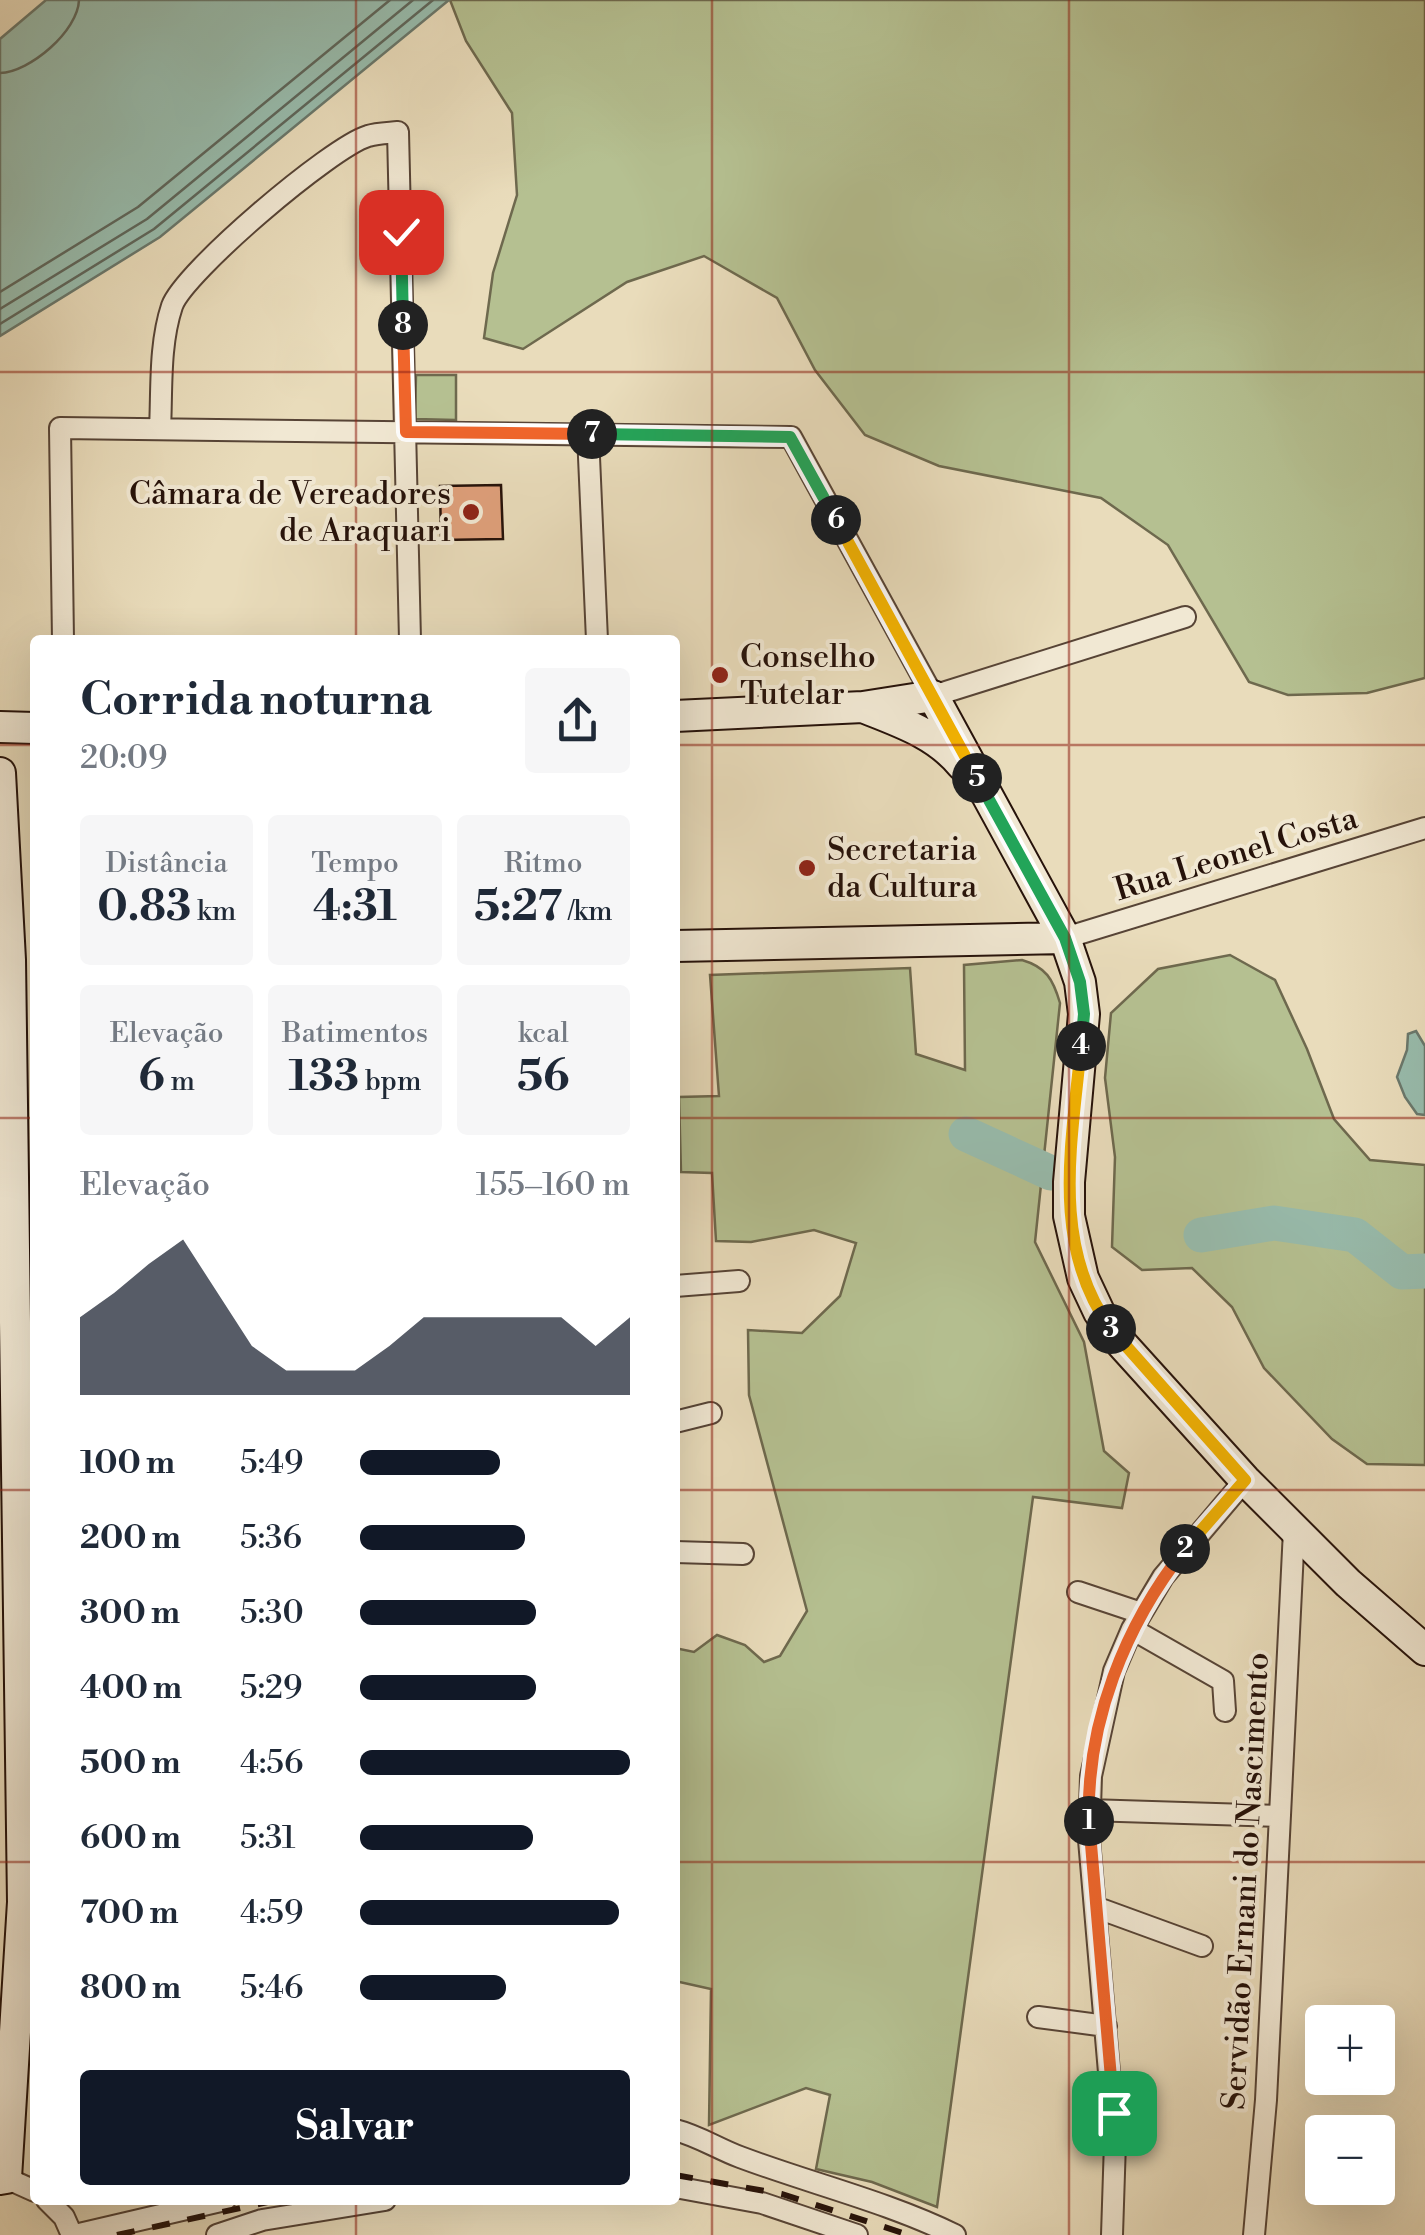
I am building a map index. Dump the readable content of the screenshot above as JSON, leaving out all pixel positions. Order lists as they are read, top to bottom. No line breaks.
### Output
{"streets":{"street":["Rua Leonel Costa","Servidão Ernani do Nascimento"]},"places":["Câmara de Vereadores de Araquari","Conselho Tutelar","Secretaria da Cultura"],"page":{"pins":["8","7","6","5","4","3","2","1"],"heading":["Corrida noturna","20:09"],"stats":[["Distância","0.83 km"],["Tempo","4:31"],["Ritmo","5:27 /km"],["Elevação","6 m"],["Batimentos","133 bpm"],["kcal","56"]],"chart":["Elevação","155–160 m"],"list":[{"name":"100 m","note":"5:49"},{"name":"200 m","note":"5:36"},{"name":"300 m","note":"5:30"},{"name":"400 m","note":"5:29"},{"name":"500 m","note":"4:56"},{"name":"600 m","note":"5:31"},{"name":"700 m","note":"4:59"},{"name":"800 m","note":"5:46"}],"map_buttons":["+","−"],"buttons":"Salvar"}}
